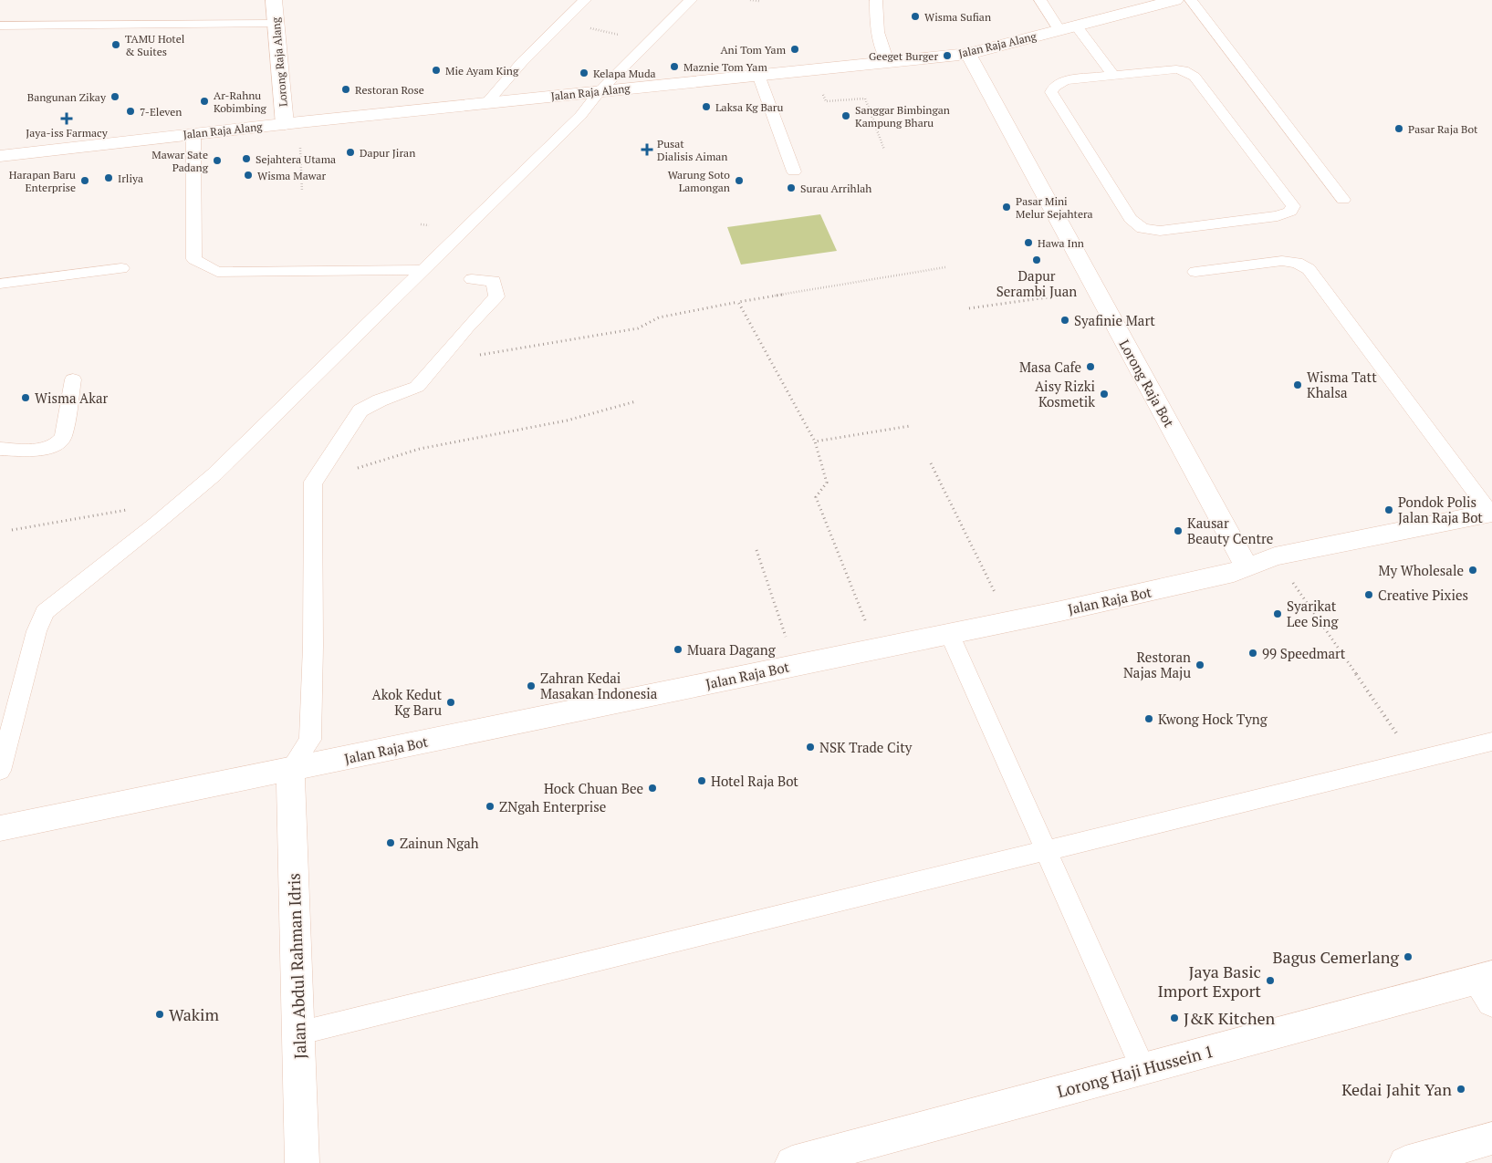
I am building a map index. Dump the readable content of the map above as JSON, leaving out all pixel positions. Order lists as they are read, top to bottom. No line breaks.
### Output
{"streets":{"street":["Jalan Raja Alang","Lorong Raja Alang","Lorong Raja Bot","Jalan Raja Bot","Jalan Abdul Rahman Idris","Lorong Haji Hussein 1"]},"crossings":[["Jalan Raja Alang","Lorong Raja Alang"],["Jalan Raja Alang","Lorong Raja Bot"],["Lorong Raja Bot","Jalan Raja Bot"],["Jalan Raja Bot","Jalan Abdul Rahman Idris"]],"places":{"other":["Wisma Sufian","TAMU Hotel & Suites","Ani Tom Yam","Geeget Burger","Maznie Tom Yam","Mie Ayam King","Kelapa Muda","Restoran Rose","Bangunan Zikay","Ar-Rahnu Kobimbing","Laksa Kg Baru","7-Eleven","Sanggar Bimbingan Kampung Bharu","Pasar Raja Bot","Dapur Jiran","Sejahtera Utama","Mawar Sate Padang","Wisma Mawar","Irliya","Harapan Baru Enterprise","Warung Soto Lamongan","Surau Arrihlah","Pasar Mini Melur Sejahtera","Hawa Inn","Dapur Serambi Juan","Syafinie Mart","Masa Cafe","Wisma Tatt Khalsa","Aisy Rizki Kosmetik","Wisma Akar","Pondok Polis Jalan Raja Bot","Kausar Beauty Centre","My Wholesale","Creative Pixies","Syarikat Lee Sing","Muara Dagang","99 Speedmart","Restoran Najas Maju","Zahran Kedai Masakan Indonesia","Akok Kedut Kg Baru","Kwong Hock Tyng","NSK Trade City","Hotel Raja Bot","Hock Chuan Bee","ZNgah Enterprise","Zainun Ngah","Bagus Cemerlang","Jaya Basic Import Export","Wakim","J&K Kitchen","Kedai Jahit Yan"],"health":["Jaya-iss Farmacy","Pusat Dialisis Aiman"]}}
